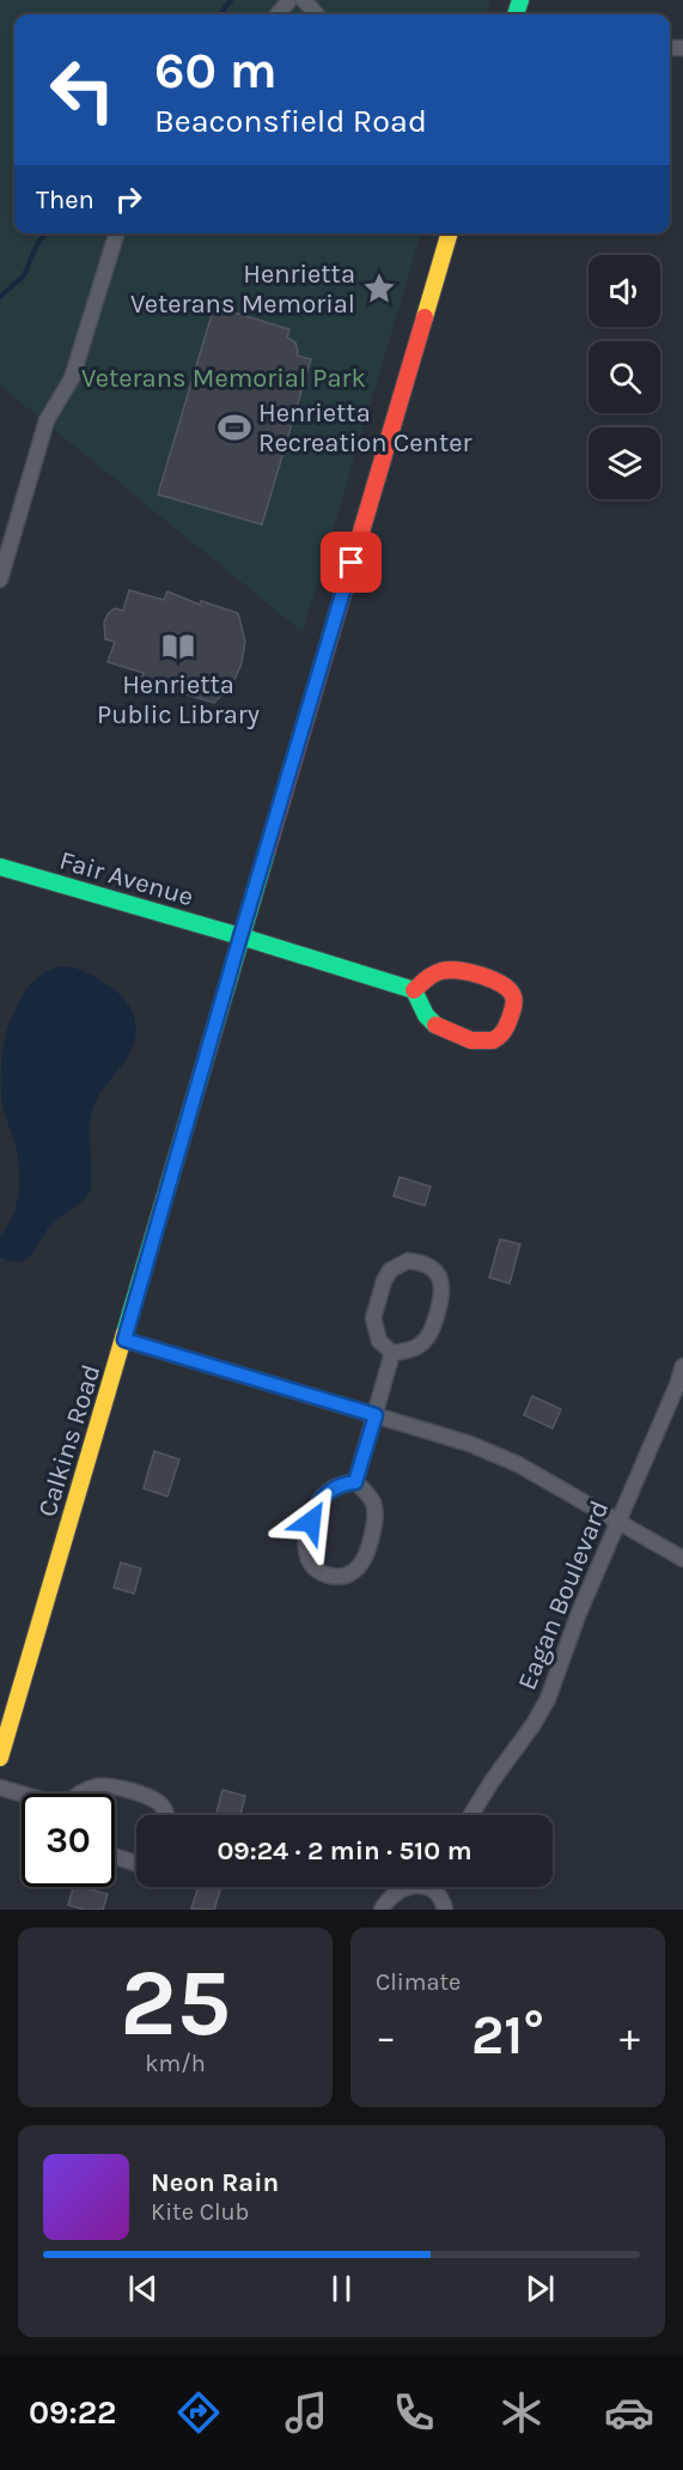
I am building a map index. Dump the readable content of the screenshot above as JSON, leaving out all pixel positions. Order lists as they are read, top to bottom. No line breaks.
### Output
{"streets":{"main road":["Fair Avenue","Calkins Road"],"street":["Eagan Boulevard"]},"crossings":[["Fair Avenue","Calkins Road"]],"parks":["Veterans Memorial Park"],"places":{"place":["Henrietta Veterans Memorial"],"sports":["Henrietta Recreation Center"],"library":["Henrietta Public Library"]},"page":{"turn":["60 m","Beaconsfield Road"],"then":"Then","limit":"30","trip":"09:24 · 2 min · 510 m","tile":[["25","km/h"],"Climate"],"heat":["−","21°","+"],"song":["Neon Rain","Kite Club"],"tabs":"09:22"}}
